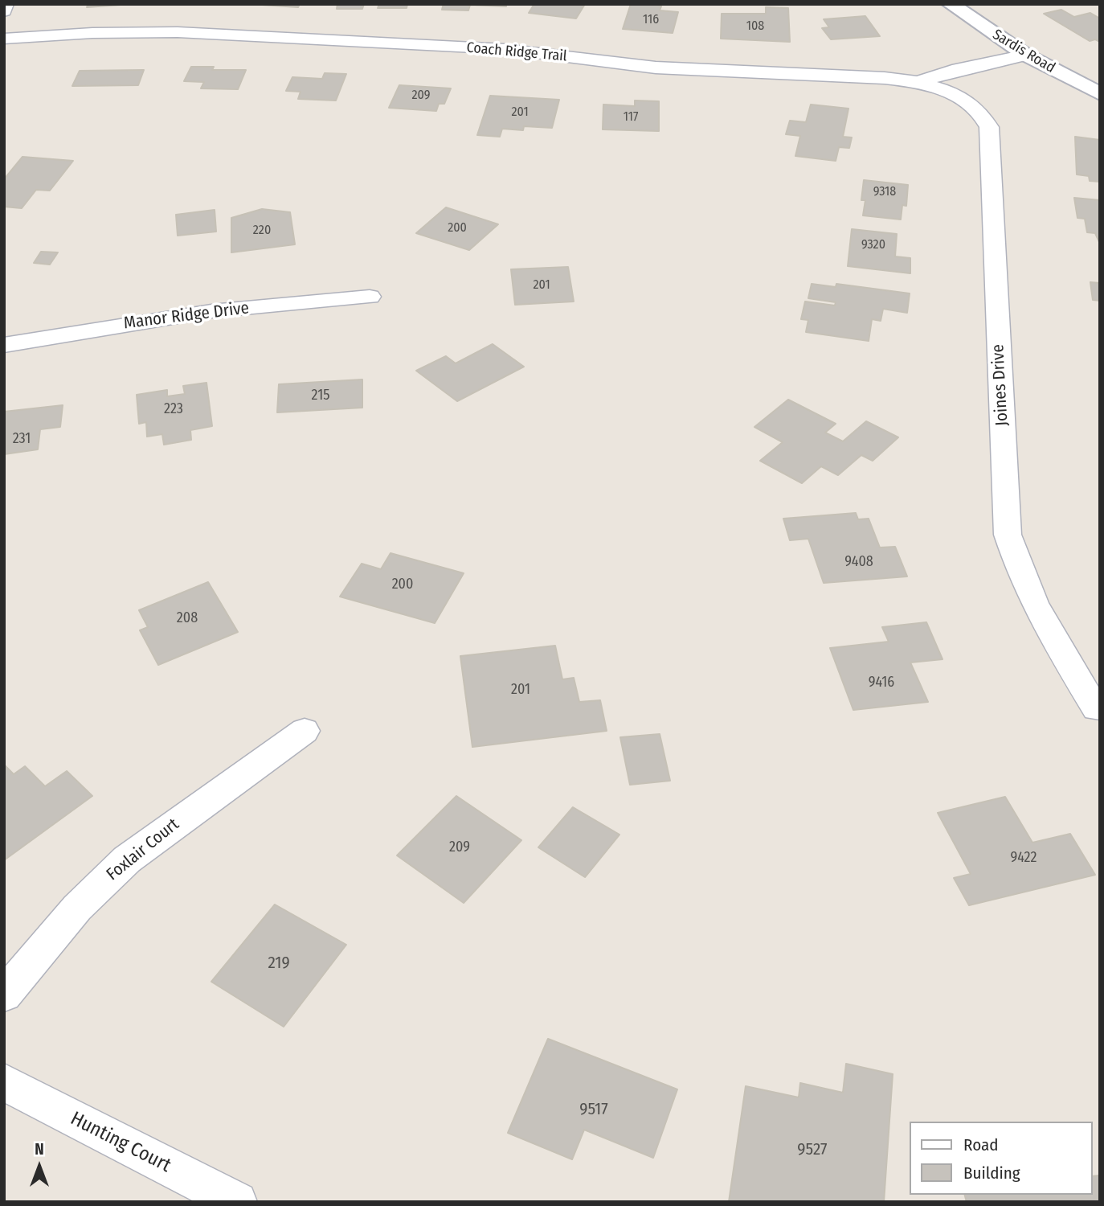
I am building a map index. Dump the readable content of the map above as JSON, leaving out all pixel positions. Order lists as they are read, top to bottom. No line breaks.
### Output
{"streets":{"main road":["Sardis Road"],"street":["Coach Ridge Trail","Manor Ridge Drive","Joines Drive","Foxlair Court","Hunting Court"]},"crossings":[["Sardis Road","Coach Ridge Trail"],["Coach Ridge Trail","Joines Drive"]],"house_numbers":["116","108","209","201","117","9318","200","220","9320","201","215","223","231","9408","200","208","9416","201","209","9422","219","9517","9527"],"legend":["Road","Building"],"north":"top"}
